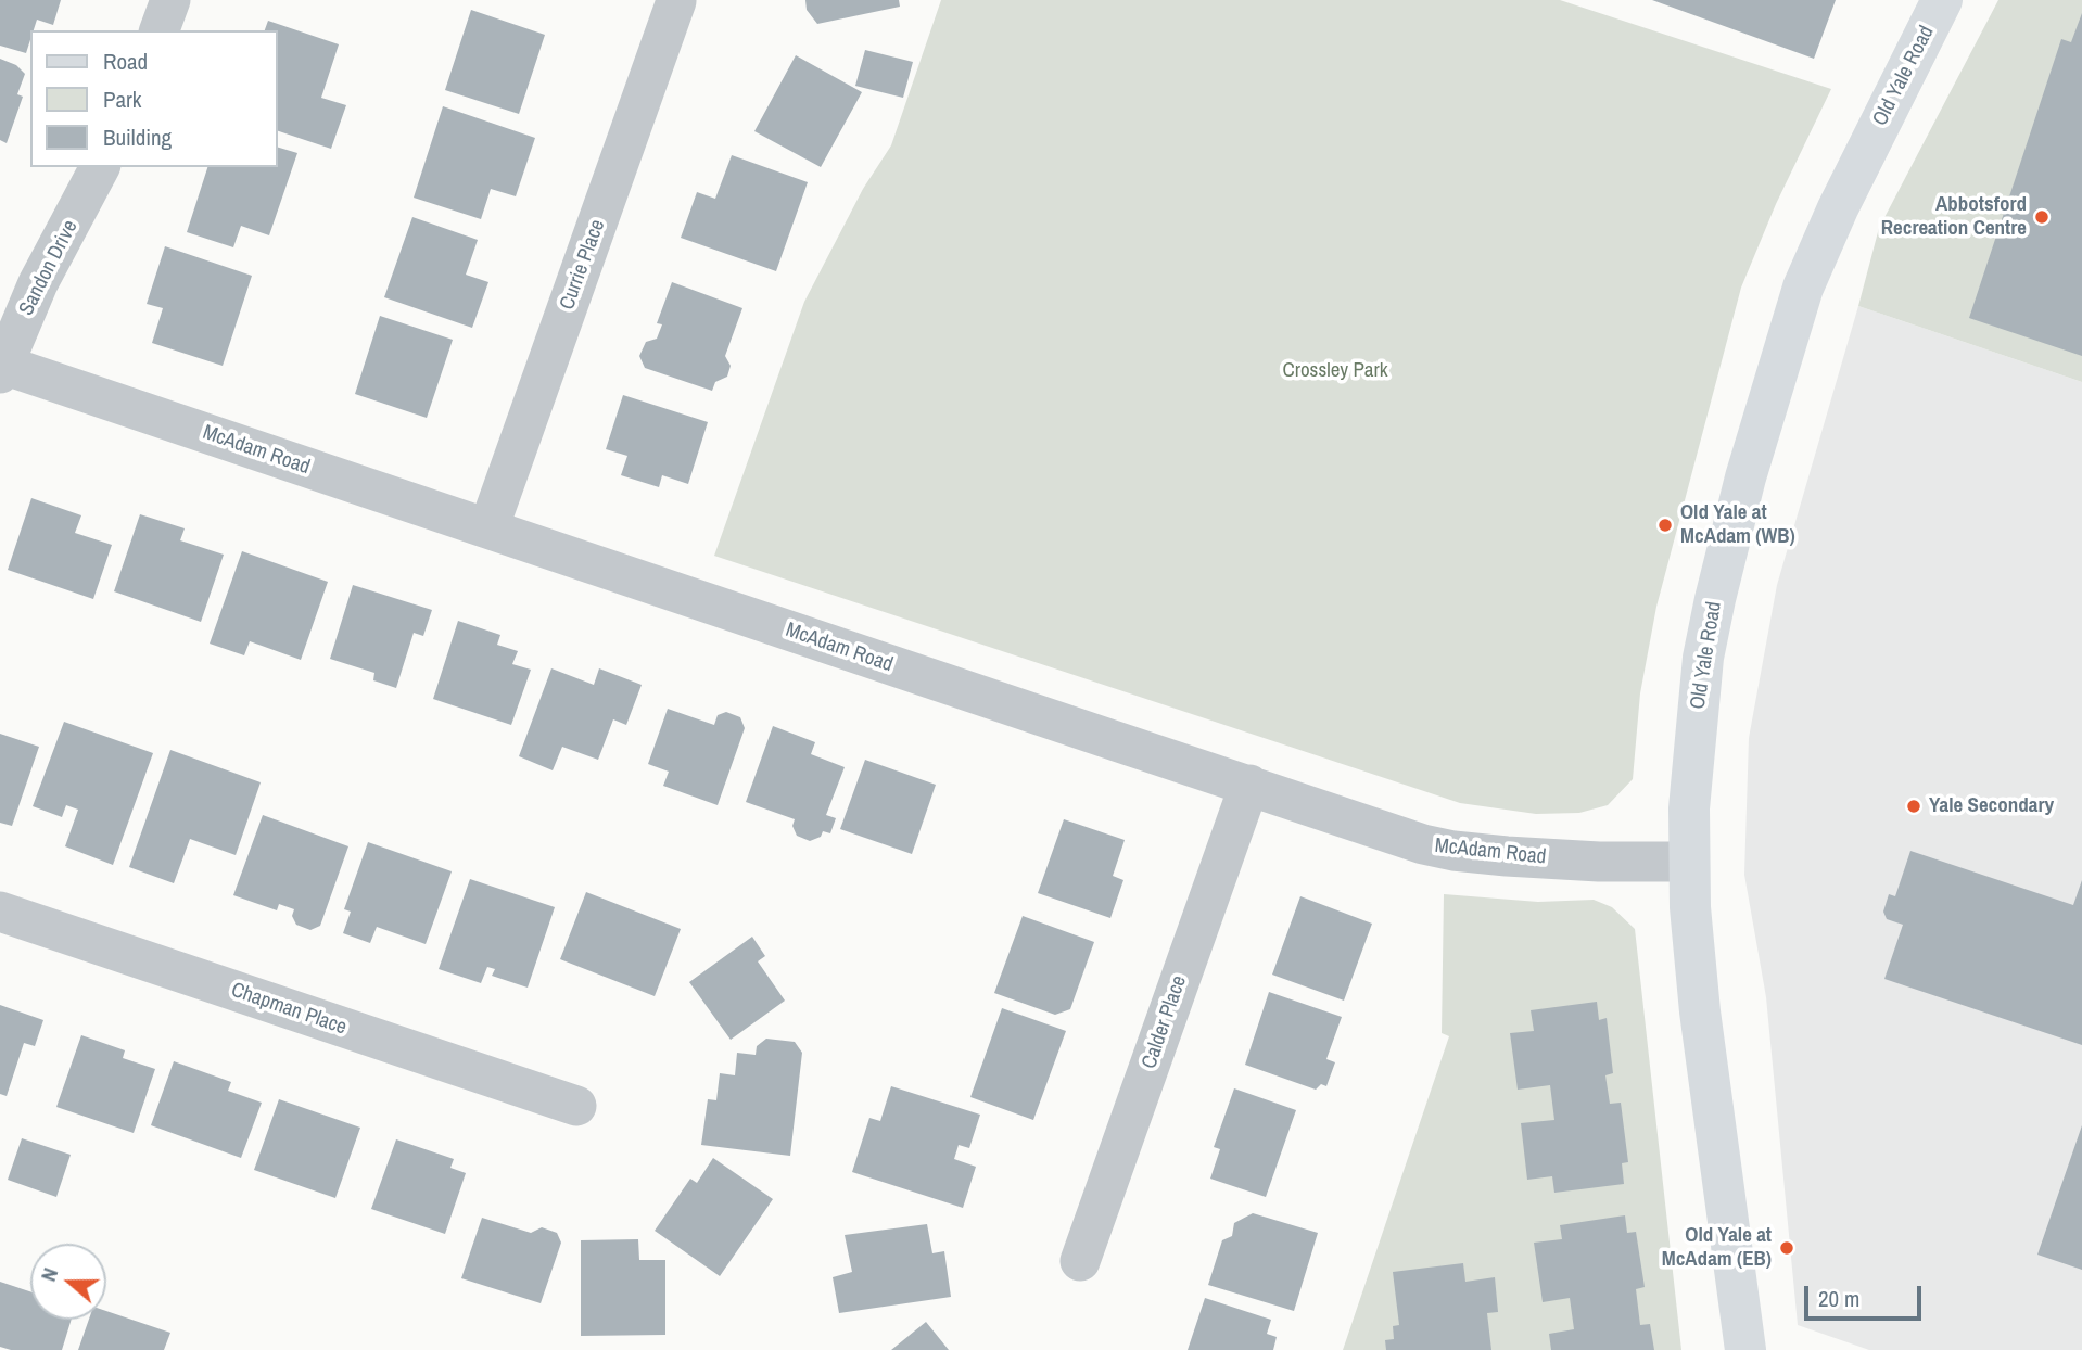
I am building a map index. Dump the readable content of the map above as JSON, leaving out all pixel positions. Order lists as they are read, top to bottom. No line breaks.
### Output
{"streets":{"main road":["Old Yale Road"],"street":["Currie Place","Sandon Drive","McAdam Road","Chapman Place","Calder Place"]},"crossings":[["Old Yale Road","McAdam Road"],["Currie Place","McAdam Road"],["Sandon Drive","McAdam Road"],["McAdam Road","Calder Place"]],"parks":["Crossley Park"],"places":["Abbotsford Recreation Centre","Old Yale at McAdam (WB)","Yale Secondary","Old Yale at McAdam (EB)"],"legend":["Road","Park","Building"],"scale_bar":"20 m","north":"left"}
